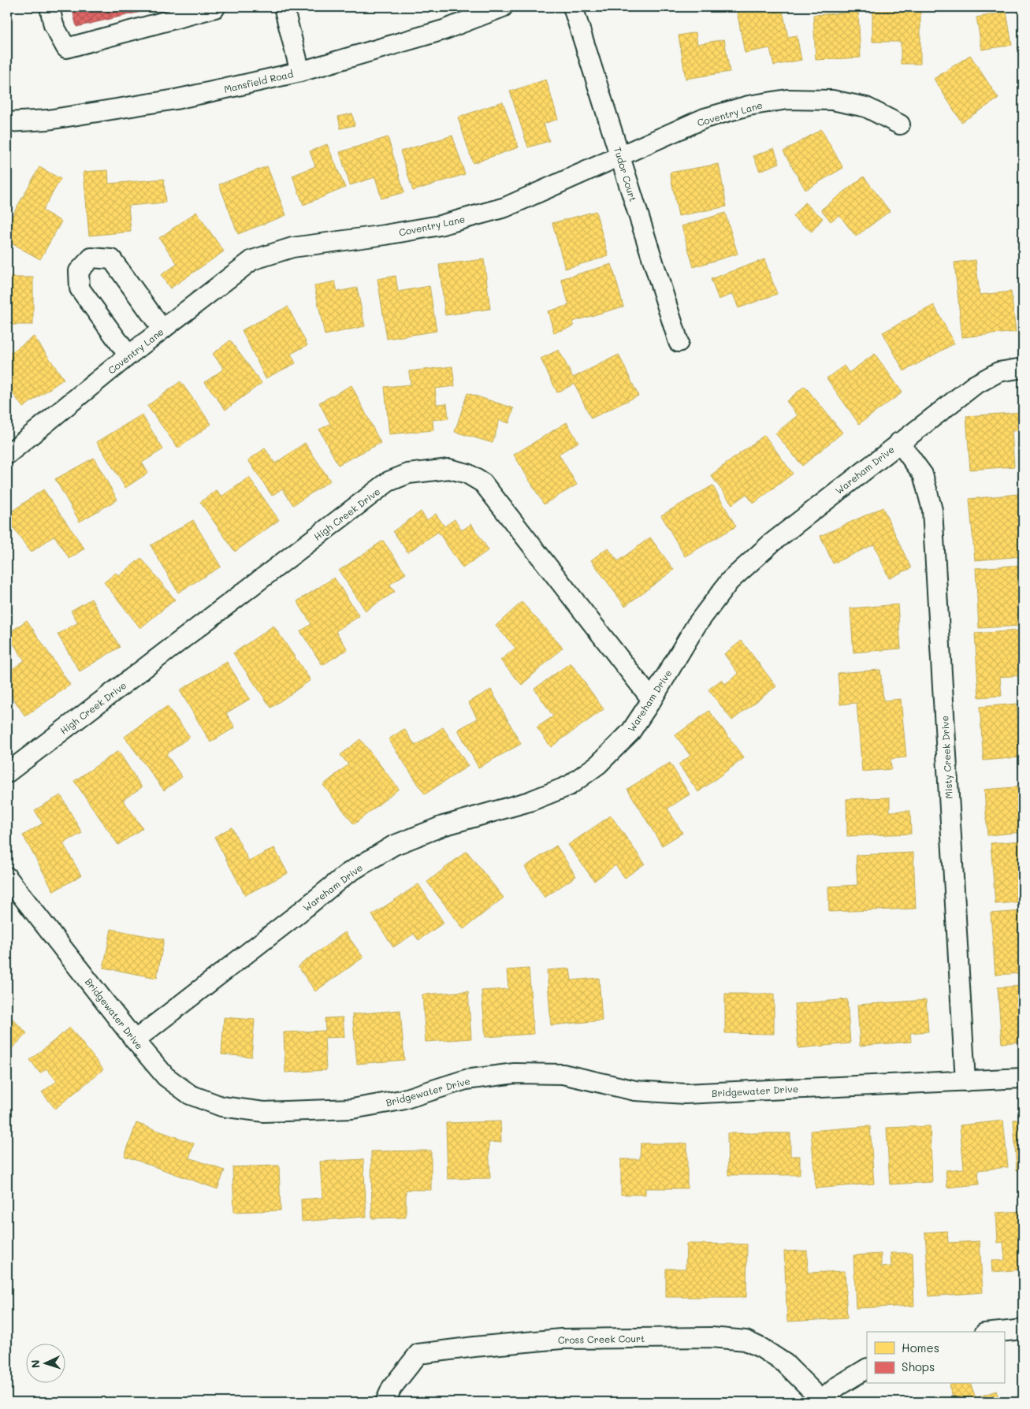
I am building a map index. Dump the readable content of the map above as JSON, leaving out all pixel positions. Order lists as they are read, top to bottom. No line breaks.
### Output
{"streets":{"street":["Mansfield Road","Coventry Lane","Tudor Court","Wareham Drive","High Creek Drive","Misty Creek Drive","Bridgewater Drive","Cross Creek Court"]},"crossings":[["Coventry Lane","Tudor Court"],["Wareham Drive","High Creek Drive"],["Wareham Drive","Misty Creek Drive"],["Wareham Drive","Bridgewater Drive"],["Misty Creek Drive","Bridgewater Drive"]],"legend":["Homes","Shops"],"north":"left"}
